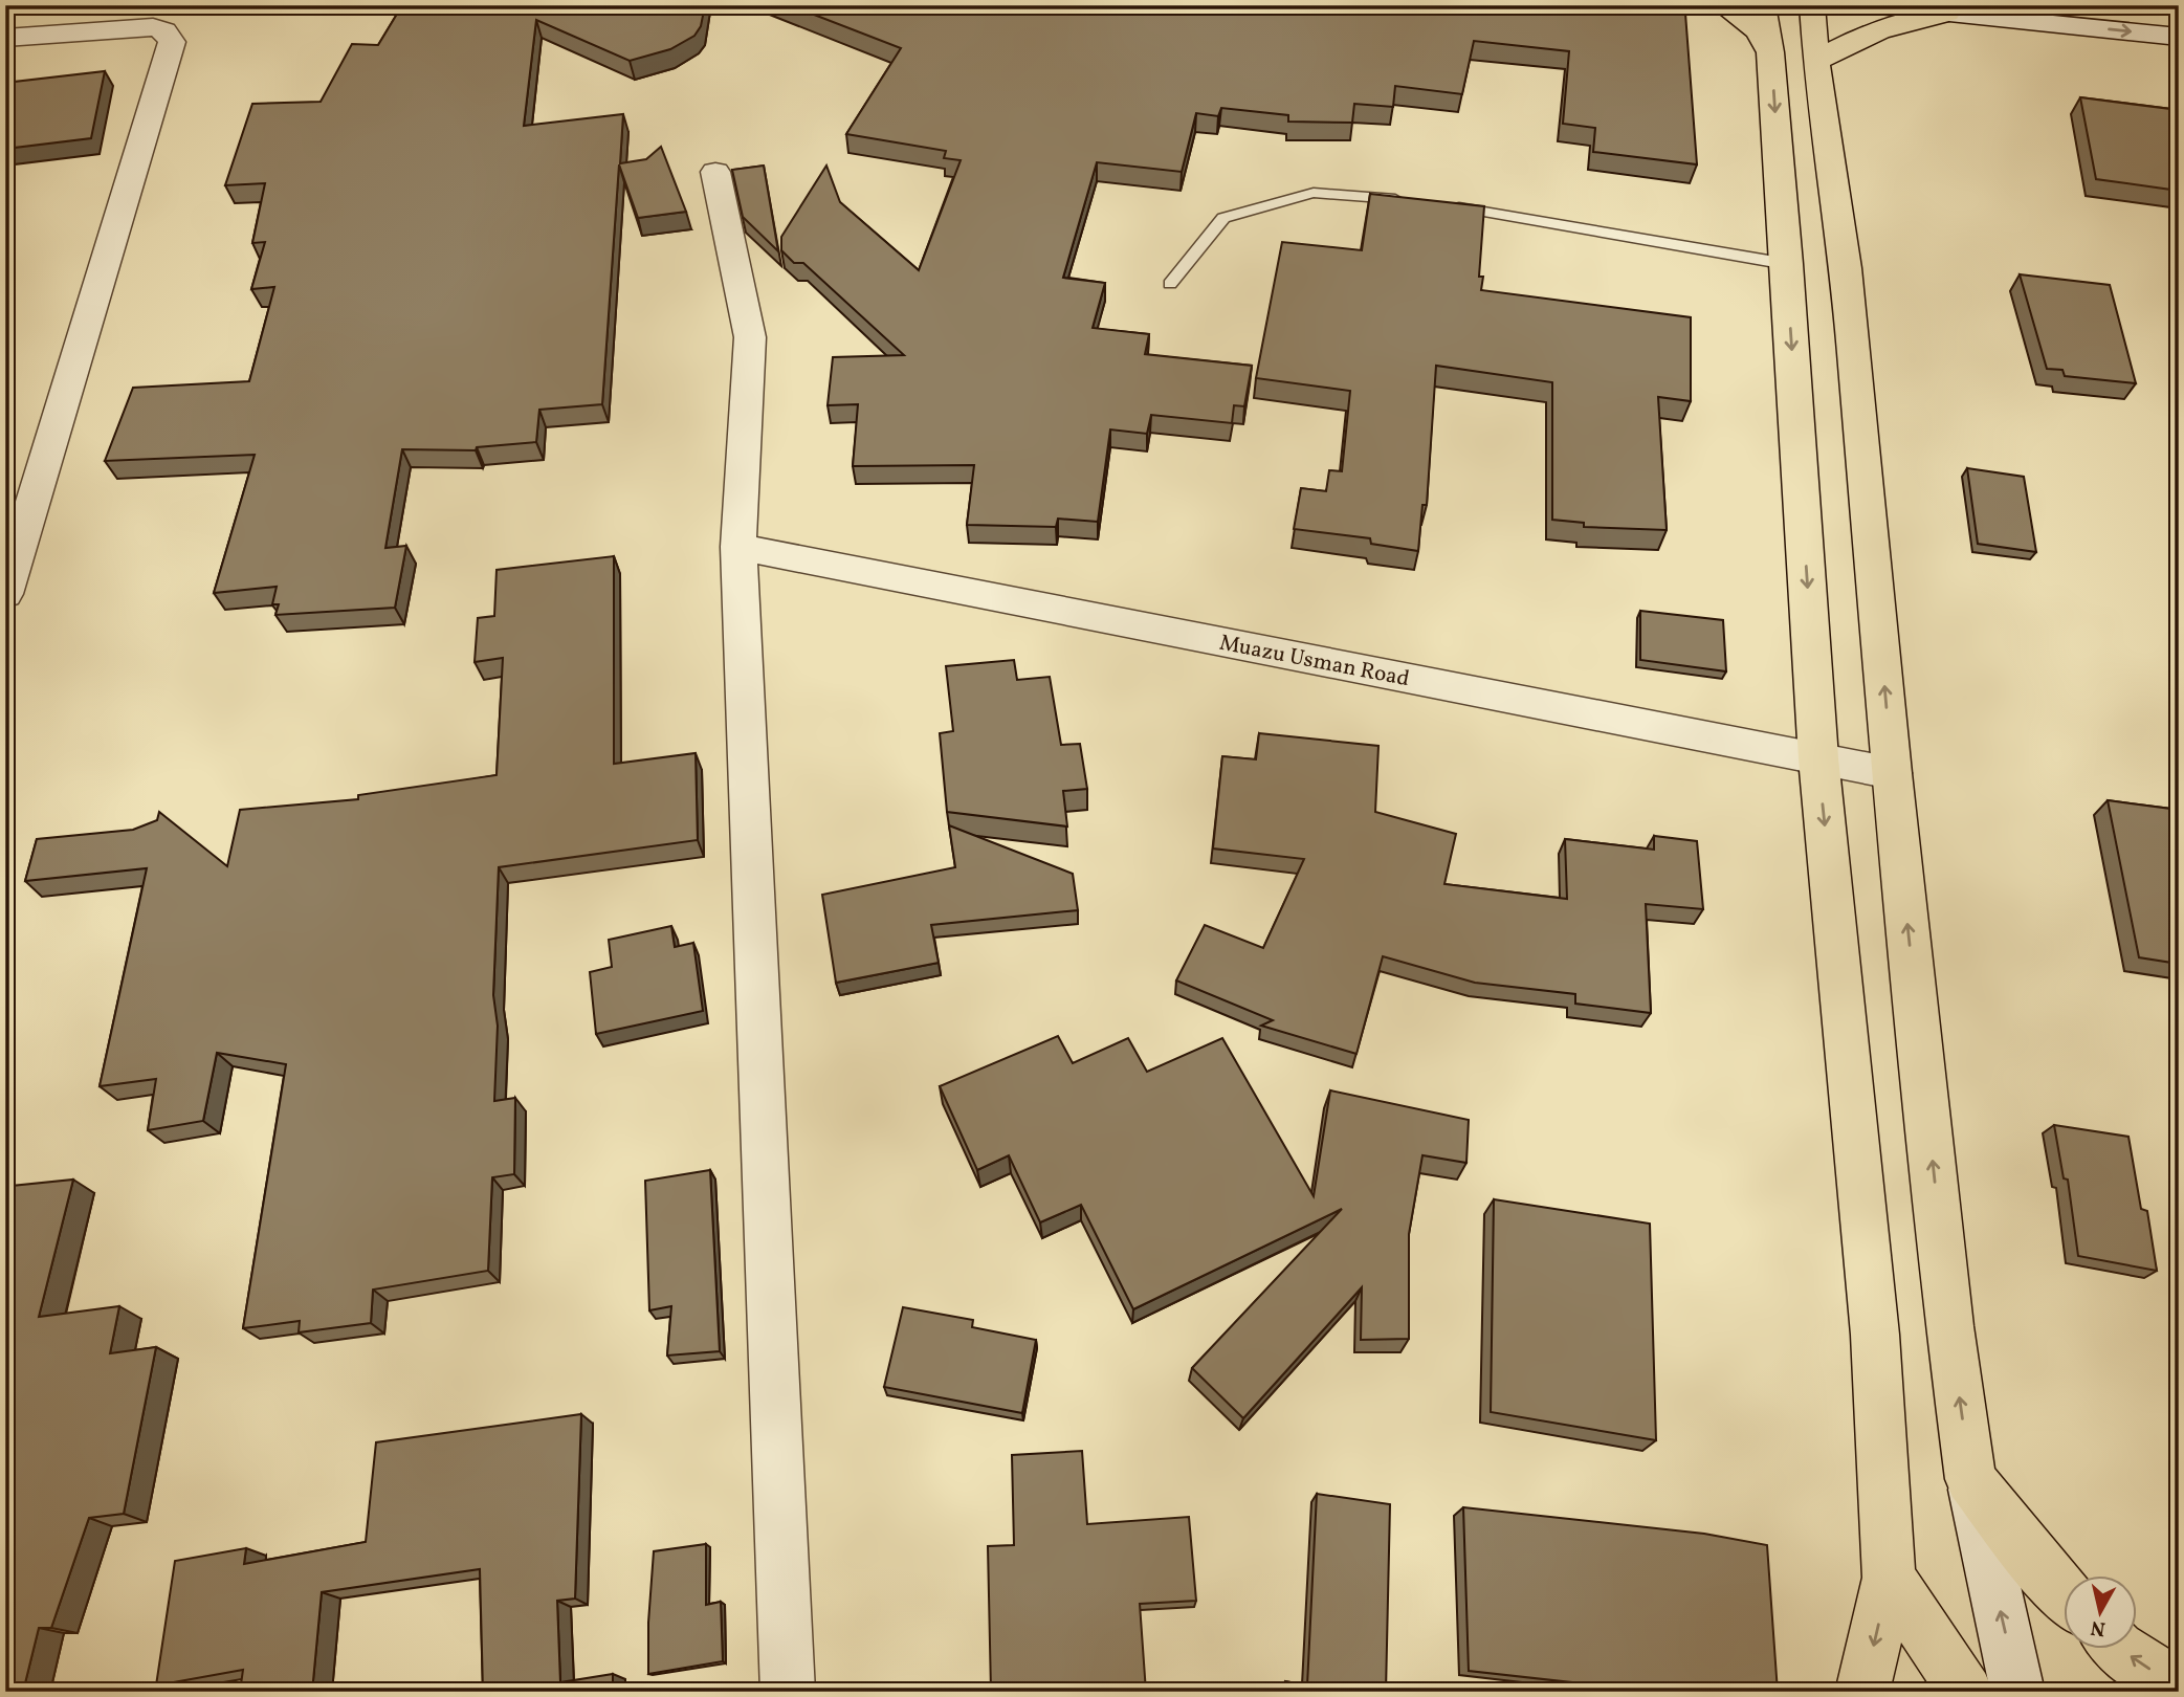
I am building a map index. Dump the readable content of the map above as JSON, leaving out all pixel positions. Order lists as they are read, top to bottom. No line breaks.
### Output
{"streets":{"street":["Muazu Usman Road"]},"north":"bottom"}
